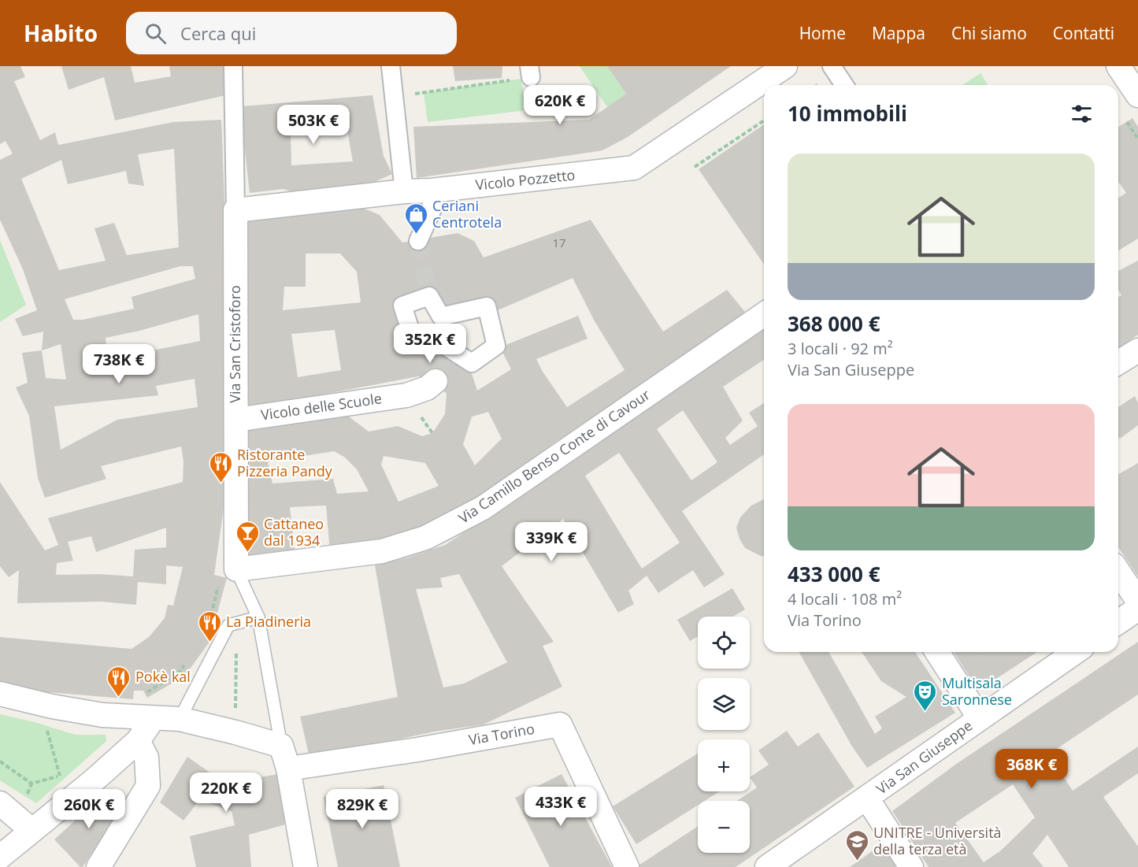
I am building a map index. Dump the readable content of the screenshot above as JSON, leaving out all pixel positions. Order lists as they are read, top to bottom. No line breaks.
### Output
{"streets":{"street":["Vicolo Pozzetto","Via San Cristoforo","Vicolo delle Scuole","Via Camillo Benso Conte di Cavour","Via Torino","Via San Giuseppe"]},"crossings":[["Vicolo Pozzetto","Via San Cristoforo"],["Via San Cristoforo","Vicolo delle Scuole"],["Via San Cristoforo","Via Camillo Benso Conte di Cavour"]],"places":{"shop":["Ceriani Centrotela"],"restaurant":["Ristorante Pizzeria Pandy","La Piadineria","Pokè kal"],"bar":["Cattaneo dal 1934"],"theatre":["Multisala Saronnese"],"school or university":["UNITRE - Università della terza età"]},"house_numbers":["17"],"page":{"header":"Habito","search":"Cerca qui","nav":["Home","Mappa","Chi siamo","Contatti"],"price":["620K €","503K €","352K €","738K €","339K €","368K €","220K €","433K €","260K €","829K €"],"heading":"10 immobili","list":[{"name":"368 000 €","note":"3 locali · 92 m² · Via San Giuseppe"},{"name":"433 000 €","note":"4 locali · 108 m² · Via Torino"}],"map_buttons":["+","−"]}}
